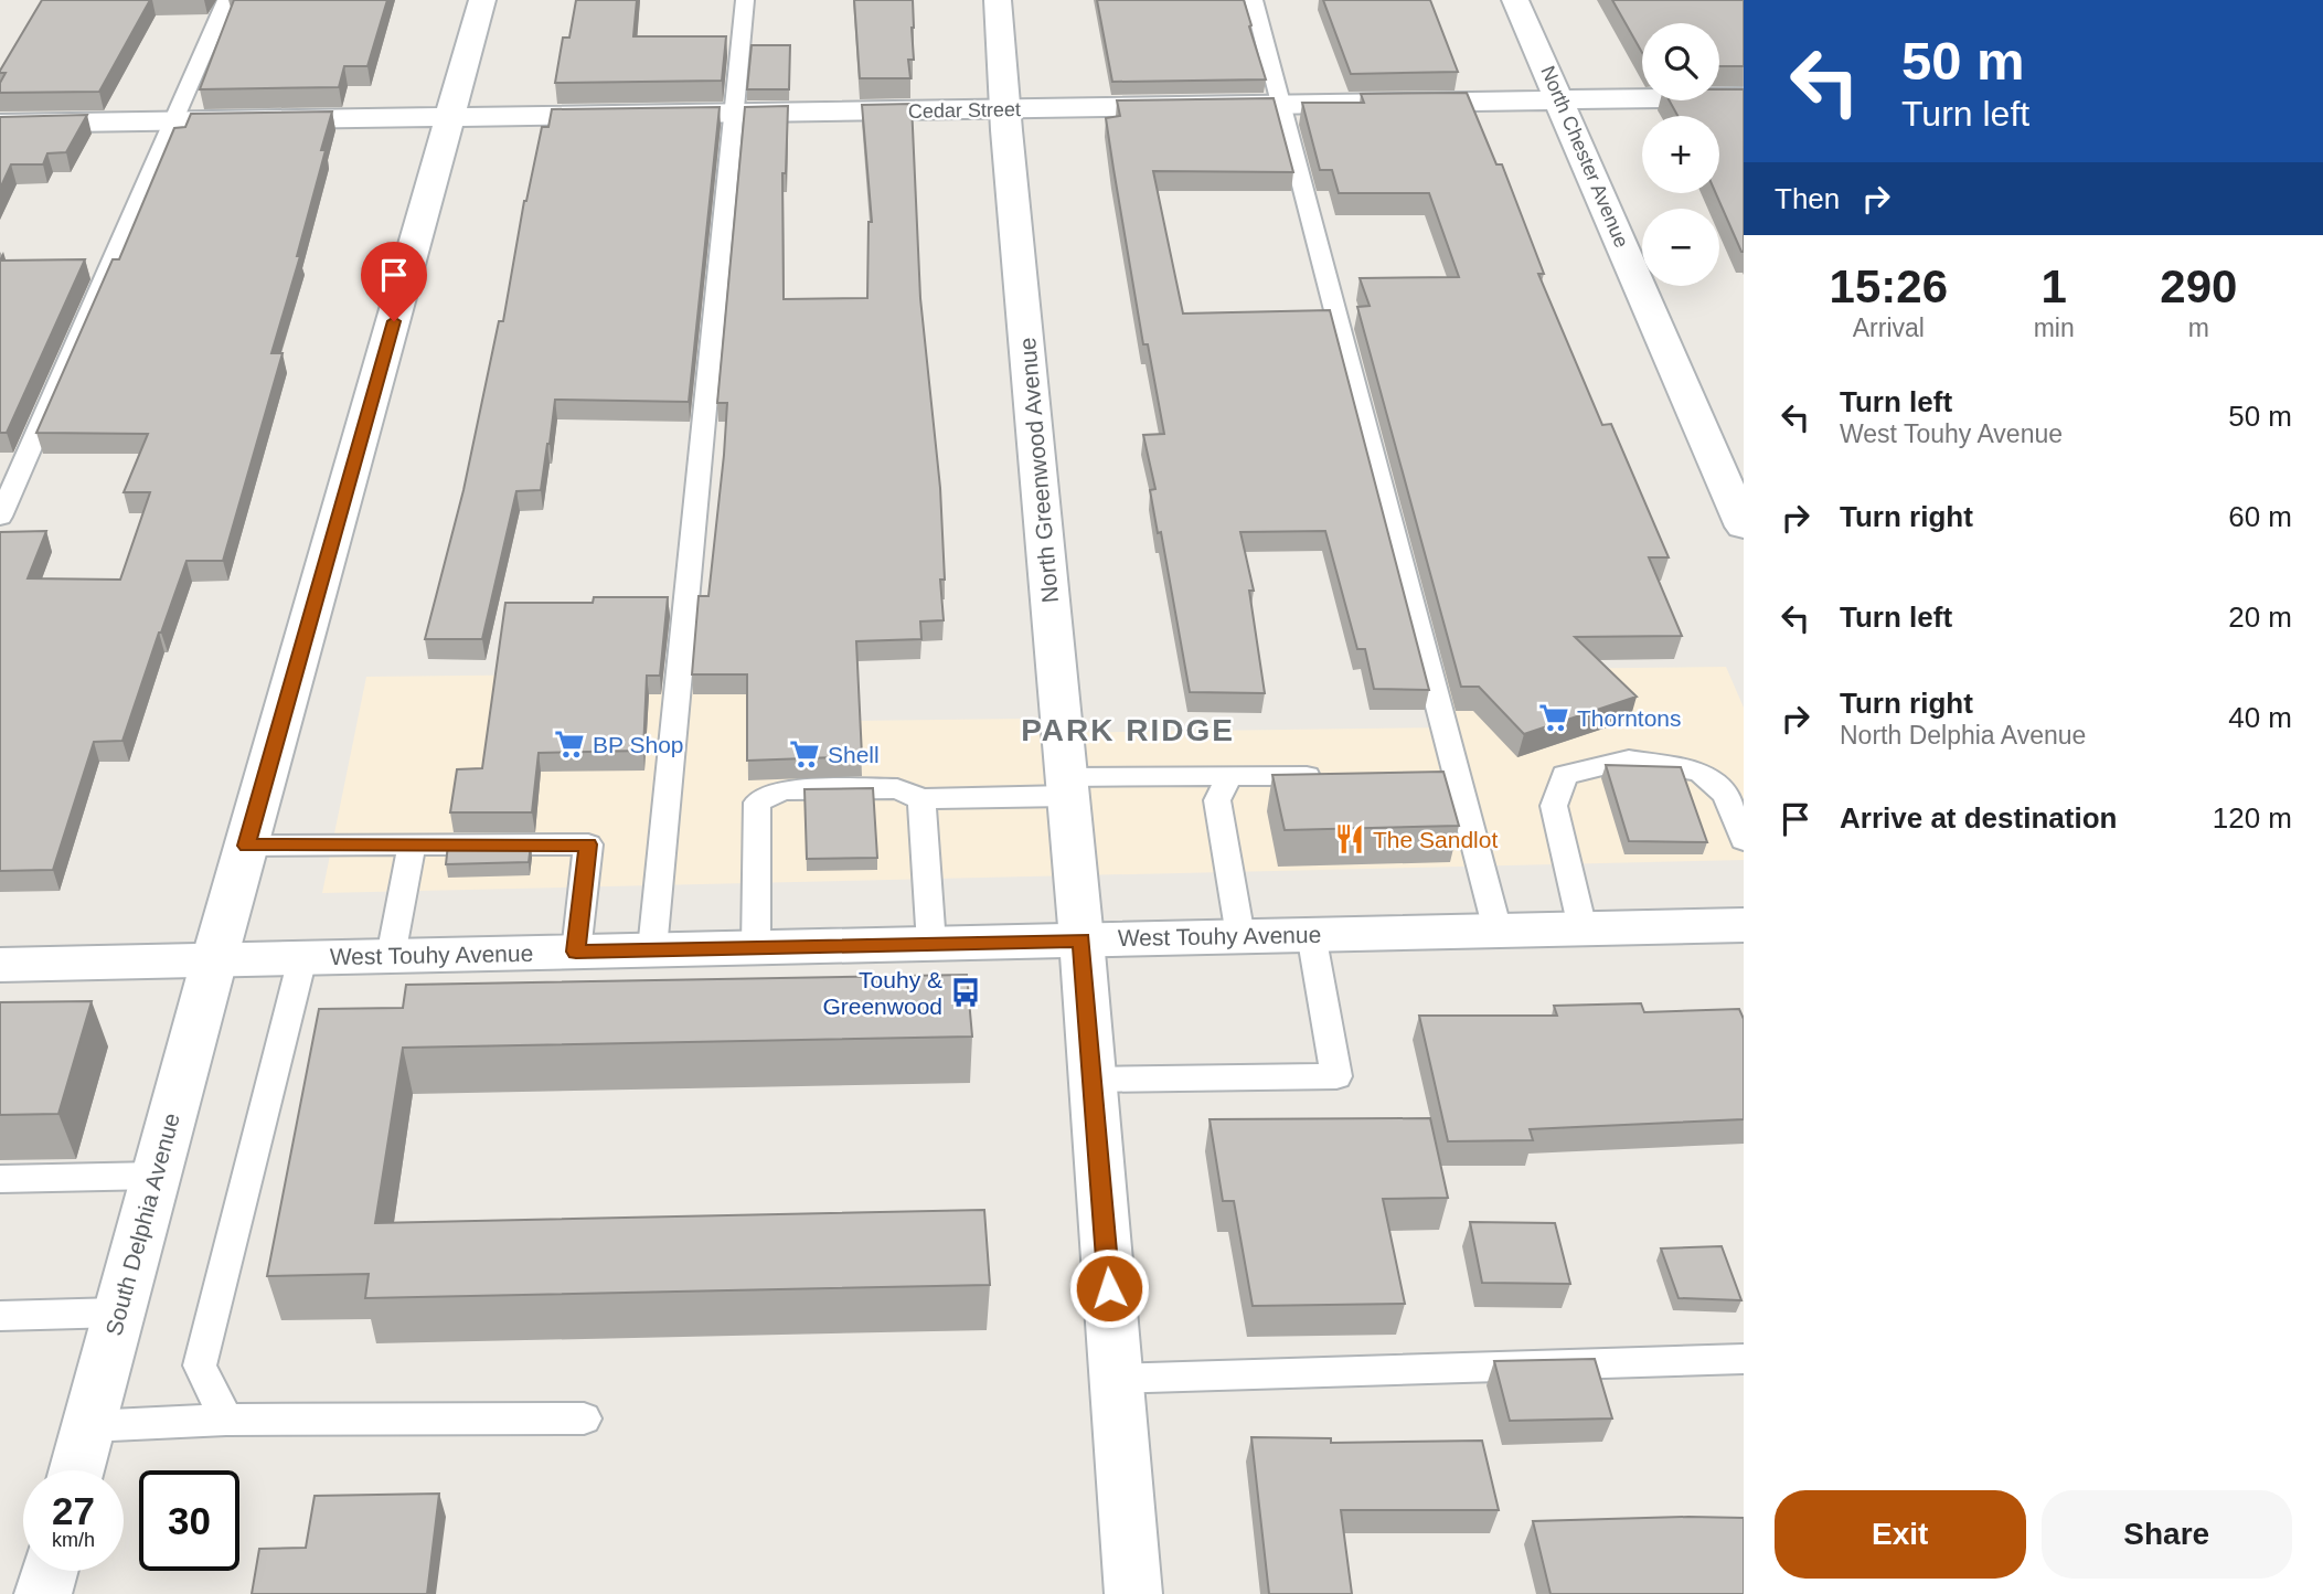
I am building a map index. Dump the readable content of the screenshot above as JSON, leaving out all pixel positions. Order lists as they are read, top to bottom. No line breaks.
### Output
{"streets":{"street":["Cedar Street","North Chester Avenue","North Greenwood Avenue","West Touhy Avenue","South Delphia Avenue"]},"crossings":[["Cedar Street","North Chester Avenue"],["Cedar Street","North Greenwood Avenue"],["Cedar Street","South Delphia Avenue"],["North Greenwood Avenue","West Touhy Avenue"],["West Touhy Avenue","South Delphia Avenue"]],"districts":["PARK RIDGE"],"places":{"supermarket":["Thorntons","BP Shop","Shell"],"restaurant":["The Sandlot"],"bus stop":["Touhy & Greenwood"]},"page":{"turn":["50 m","Turn left"],"map_buttons":["+","−"],"then":"Then","eta":["15:26","Arrival","1","min","290","m"],"list":[{"name":"Turn left","note":"West Touhy Avenue","value":"50 m"},{"name":"Turn right","value":"60 m"},{"name":"Turn left","value":"20 m"},{"name":"Turn right","note":"North Delphia Avenue","value":"40 m"},{"name":"Arrive at destination","value":"120 m"}],"speed":"27 km/h","limit":"30","buttons":["Exit","Share"]}}
